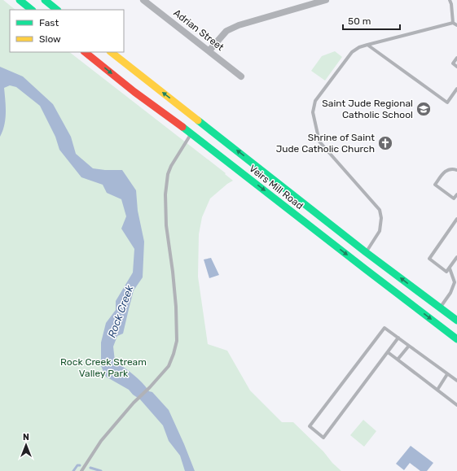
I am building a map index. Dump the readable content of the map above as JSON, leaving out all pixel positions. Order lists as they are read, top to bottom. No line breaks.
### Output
{"streets":{"main road":["Veirs Mill Road"],"street":["Adrian Street"]},"water":["Rock Creek"],"parks":["Rock Creek Stream Valley Park"],"places":{"school or university":["Saint Jude Regional Catholic School"],"church":["Shrine of Saint Jude Catholic Church"]},"legend":["Fast","Slow"],"scale_bar":"50 m","north":"top"}
